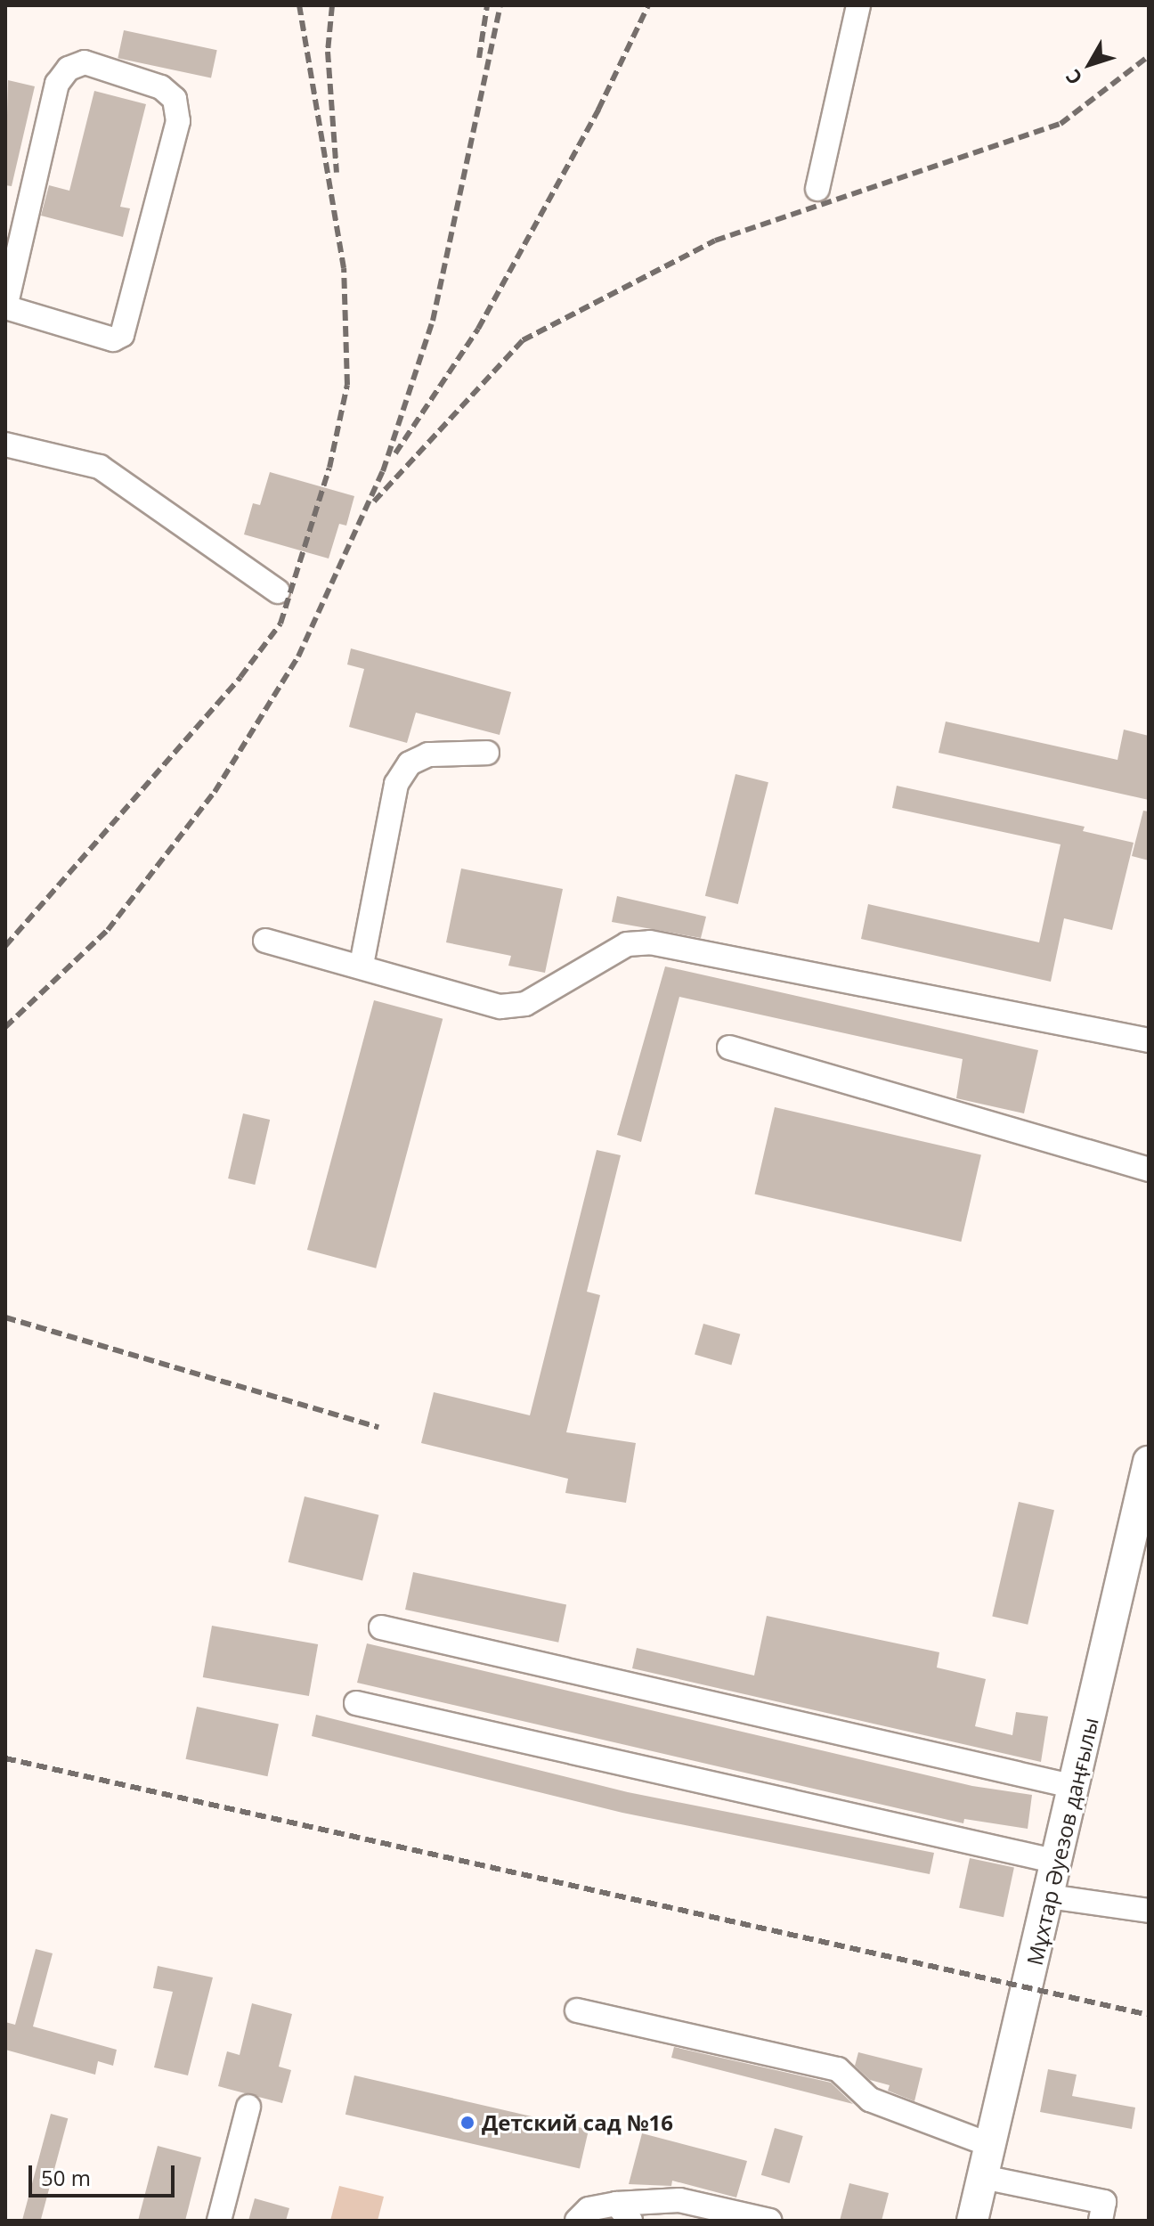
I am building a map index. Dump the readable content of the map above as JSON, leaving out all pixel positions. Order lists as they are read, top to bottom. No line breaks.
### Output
{"streets":{"main road":["Мұхтар Әуезов даңғылы"]},"places":["Детский сад №16"],"scale_bar":"50 m","north":"bottom left"}
